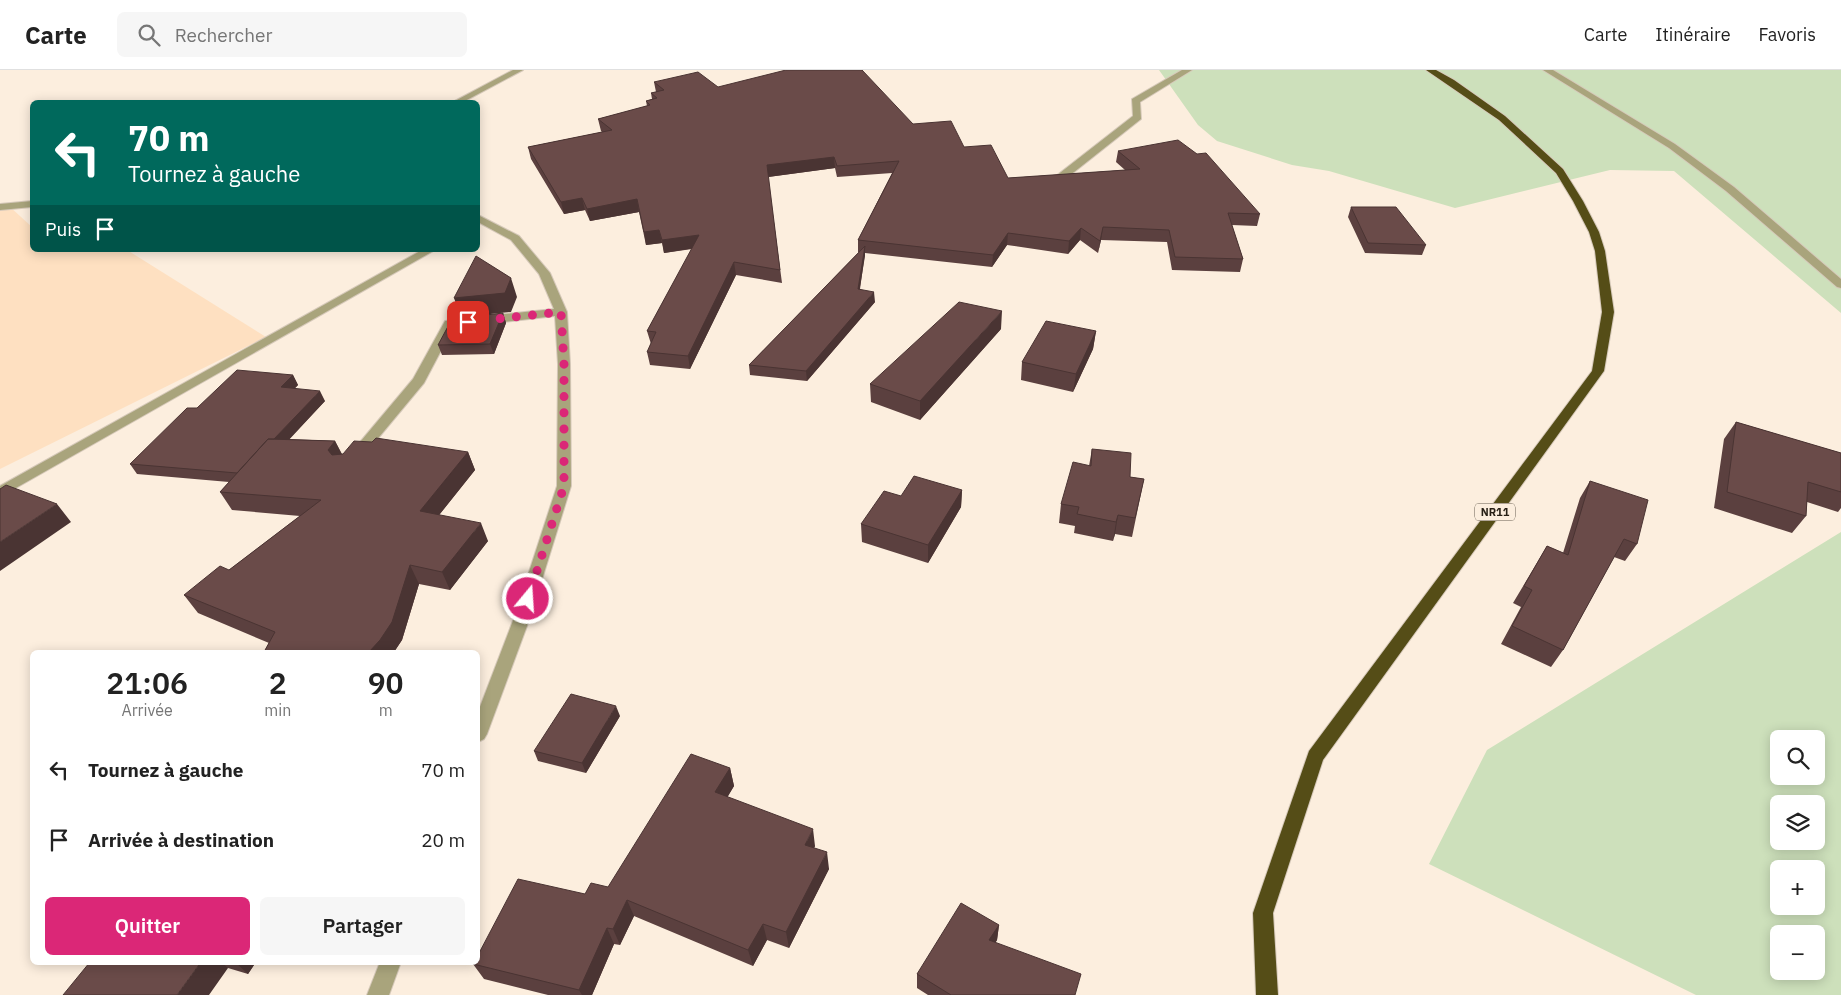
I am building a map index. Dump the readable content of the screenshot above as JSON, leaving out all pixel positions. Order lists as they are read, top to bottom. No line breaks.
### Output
{"streets":{"highway":["NR11"]},"page":{"header":"Carte","search":"Rechercher","nav":["Carte","Itinéraire","Favoris"],"turn":["70 m","Tournez à gauche"],"then":"Puis","eta":["21:06","Arrivée","2","min","90","m"],"map_buttons":["+","−"],"list":[{"name":"Tournez à gauche","value":"70 m"},{"name":"Arrivée à destination","value":"20 m"}],"buttons":["Quitter","Partager"]}}
